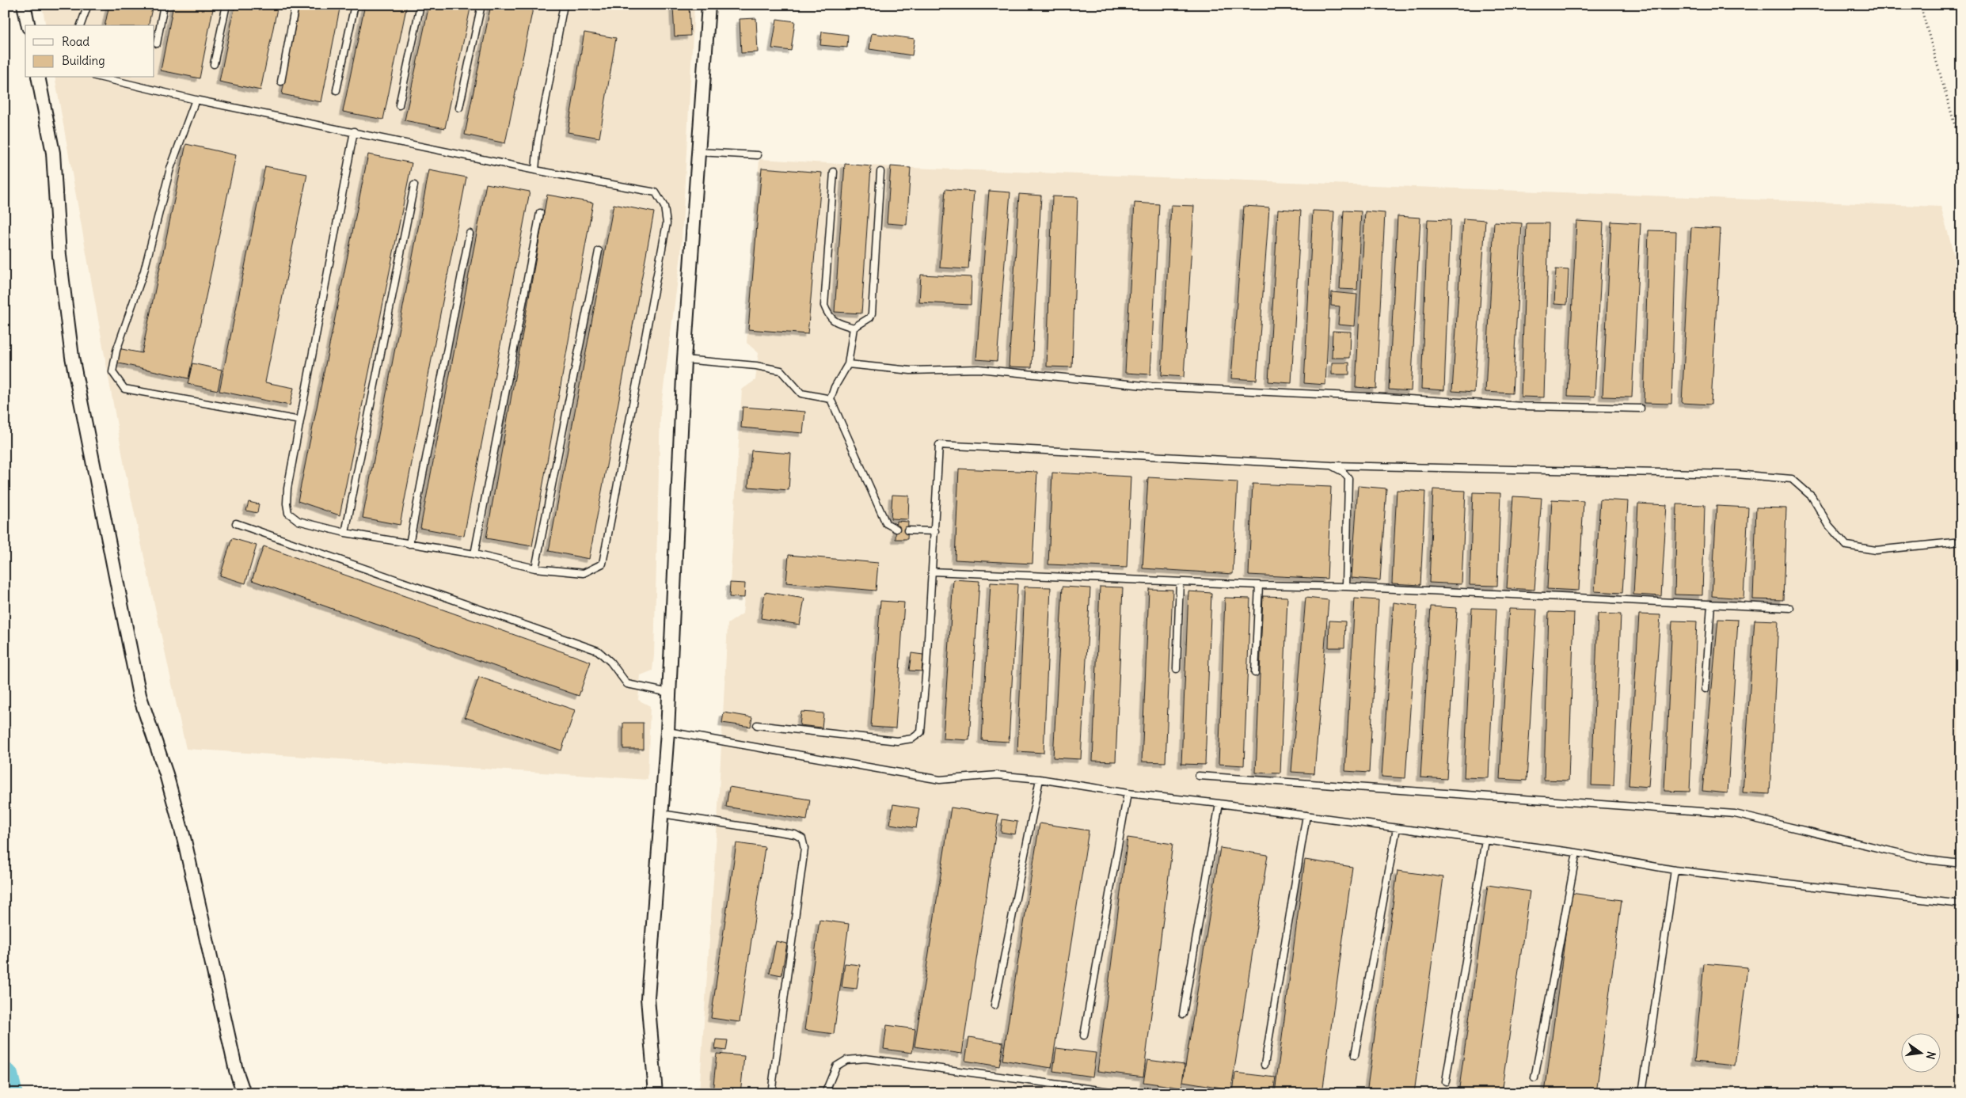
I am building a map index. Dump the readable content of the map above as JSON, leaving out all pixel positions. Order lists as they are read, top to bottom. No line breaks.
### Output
{"legend":["Road","Building"],"north":"right"}
